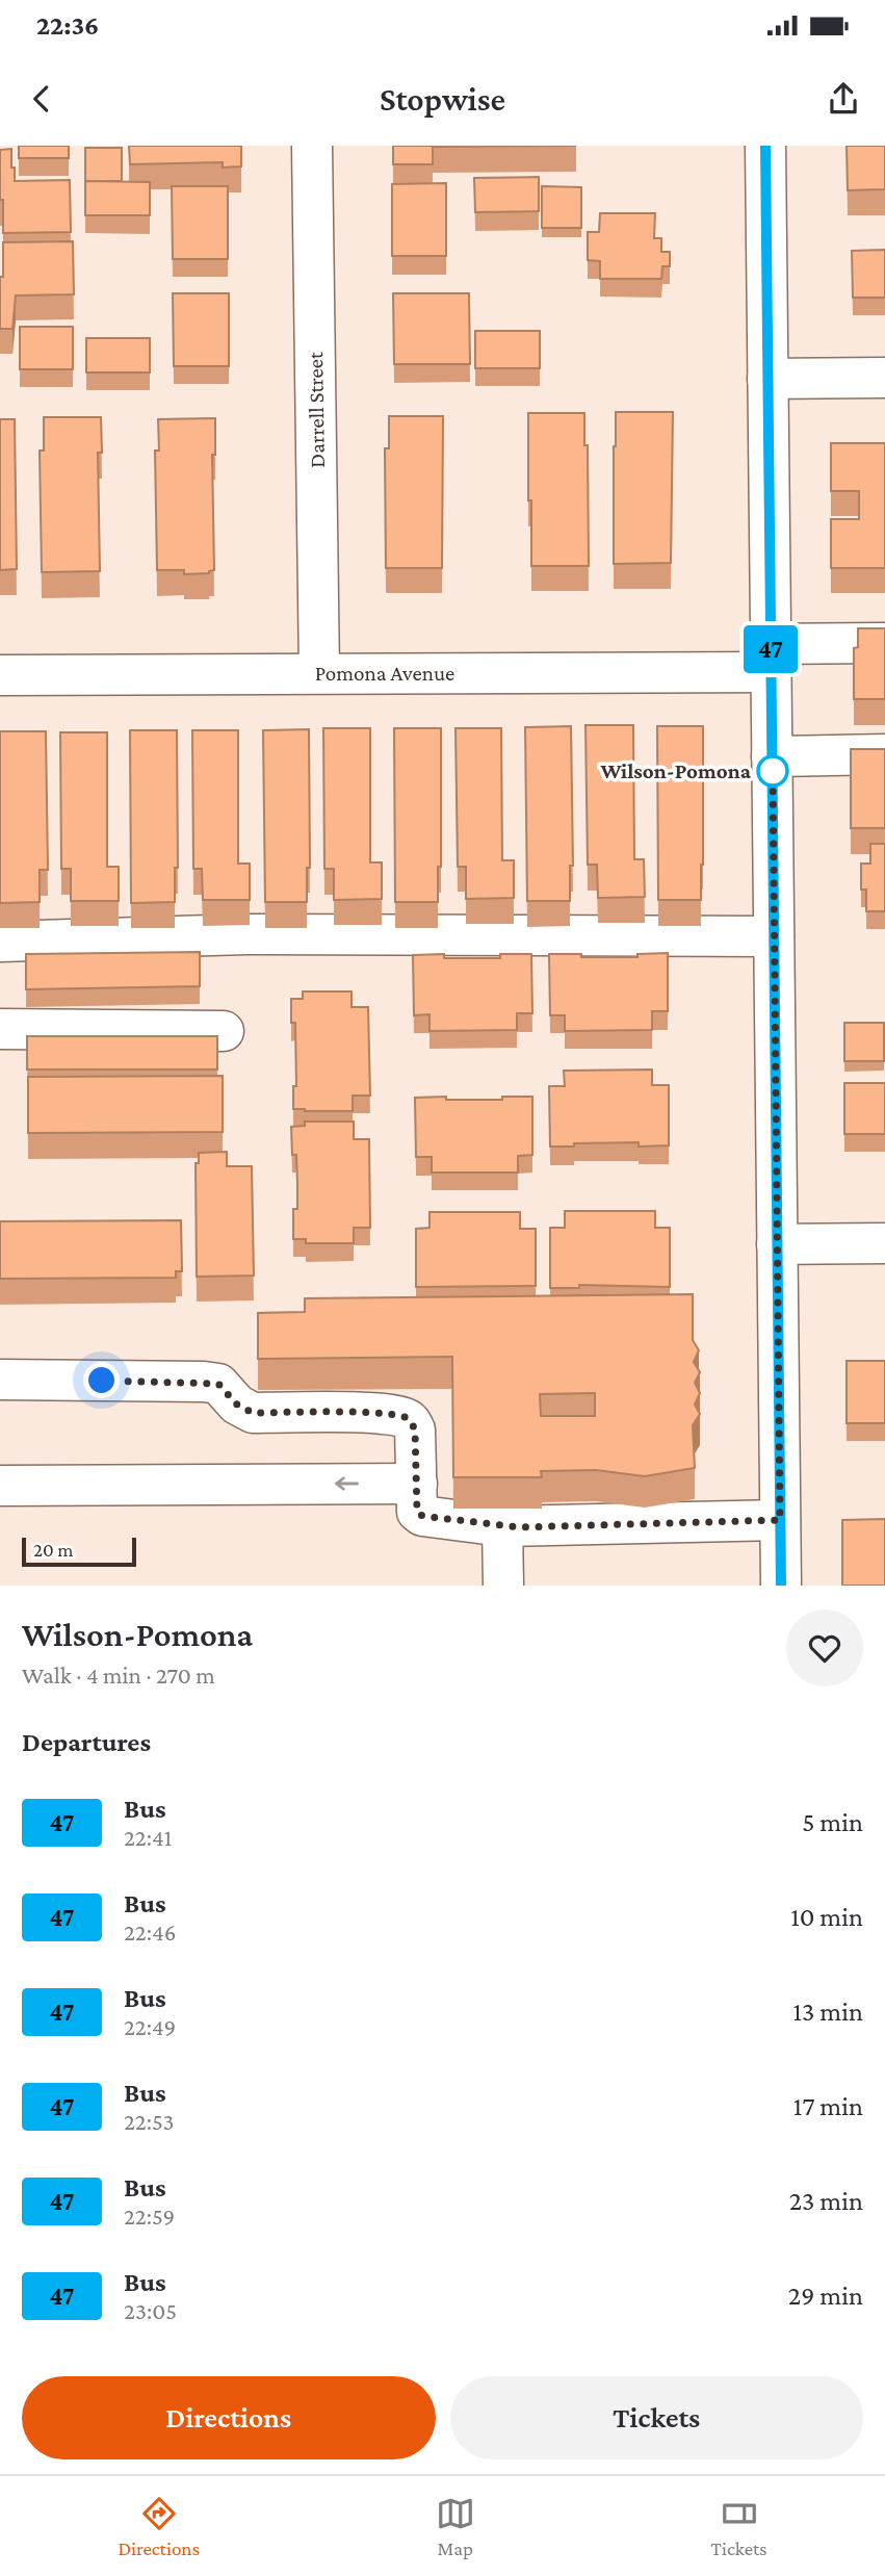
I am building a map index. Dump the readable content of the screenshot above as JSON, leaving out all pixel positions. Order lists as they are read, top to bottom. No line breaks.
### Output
{"streets":{"street":["Darrell Street","Pomona Avenue"]},"crossings":[["Darrell Street","Pomona Avenue"]],"places":["Wilson-Pomona"],"lines":["bus line 47"],"scale_bar":"20 m","page":{"status":"22:36","header":"Stopwise","on_map":"47","scale":"20 m","heading":[["Wilson-Pomona","Walk · 4 min · 270 m"],"Departures"],"list":[{"mark":"47","name":"Bus","note":"22:41","value":"5 min"},{"mark":"47","name":"Bus","note":"22:46","value":"10 min"},{"mark":"47","name":"Bus","note":"22:49","value":"13 min"},{"mark":"47","name":"Bus","note":"22:53","value":"17 min"},{"mark":"47","name":"Bus","note":"22:59","value":"23 min"},{"mark":"47","name":"Bus","note":"23:05","value":"29 min"}],"buttons":["Directions","Tickets"],"tabs":["Directions","Map","Tickets"]}}
